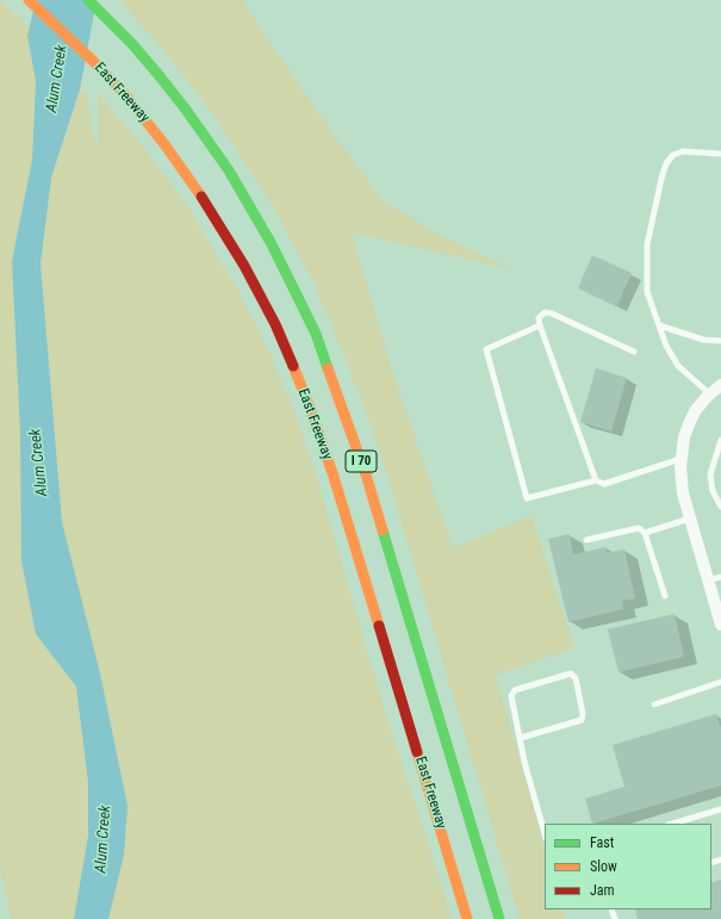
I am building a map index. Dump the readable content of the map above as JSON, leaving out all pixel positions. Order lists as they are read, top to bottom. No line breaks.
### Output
{"streets":{"highway":["East Freeway","I 70"]},"water":["Alum Creek"],"legend":["Fast","Slow","Jam"]}
